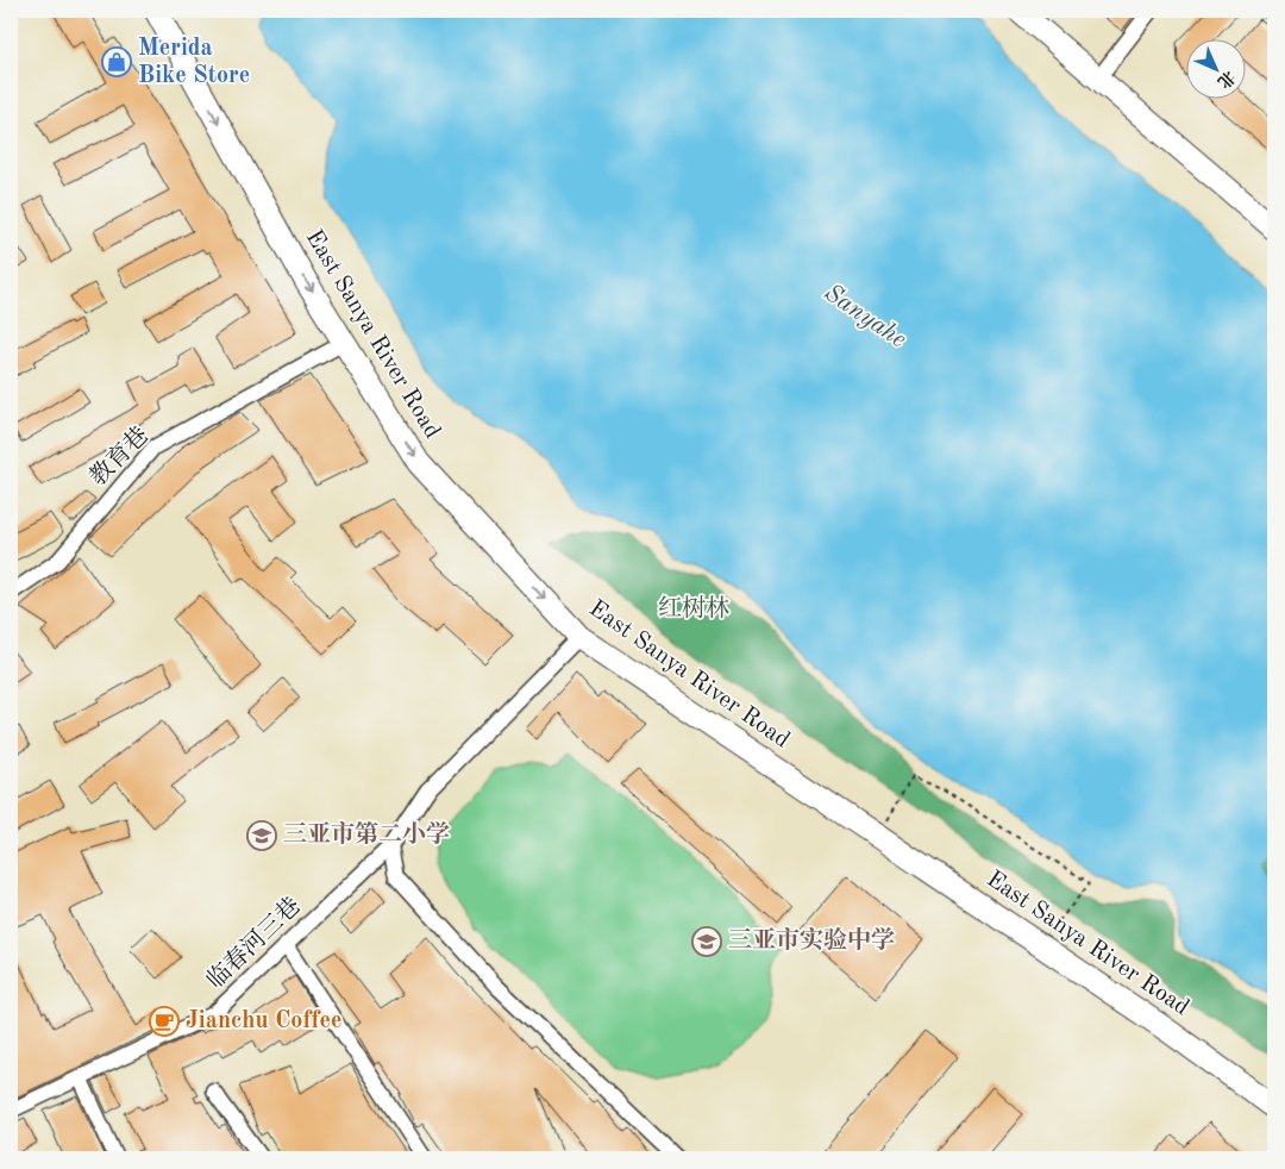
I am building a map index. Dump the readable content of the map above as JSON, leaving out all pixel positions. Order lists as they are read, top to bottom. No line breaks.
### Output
{"streets":{"street":["East Sanya River Road","教育巷","临春河三巷"]},"crossings":[["East Sanya River Road","教育巷"],["East Sanya River Road","临春河三巷"]],"one_way":["East Sanya River Road"],"water":["Sanyahe"],"parks":["红树林"],"places":{"shop":["Merida Bike Store"],"school or university":["三亚市第二小学","三亚市实验中学"],"cafe":["Jianchu Coffee"]},"north":"bottom right"}
